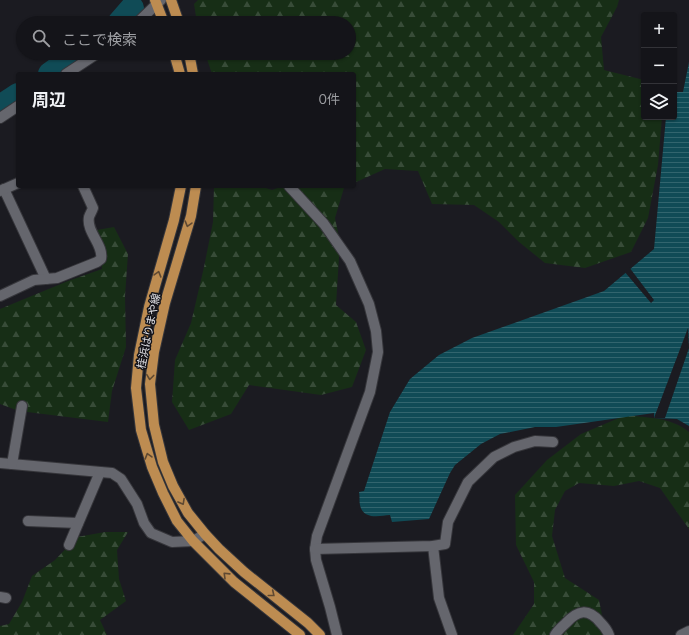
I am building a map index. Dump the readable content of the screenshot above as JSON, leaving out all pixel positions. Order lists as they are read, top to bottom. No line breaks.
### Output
{"streets":{"main road":["桂浜はりまや線"]},"page":{"map_buttons":["+","−"],"search":"ここで検索","heading":["周辺","0件"]}}
